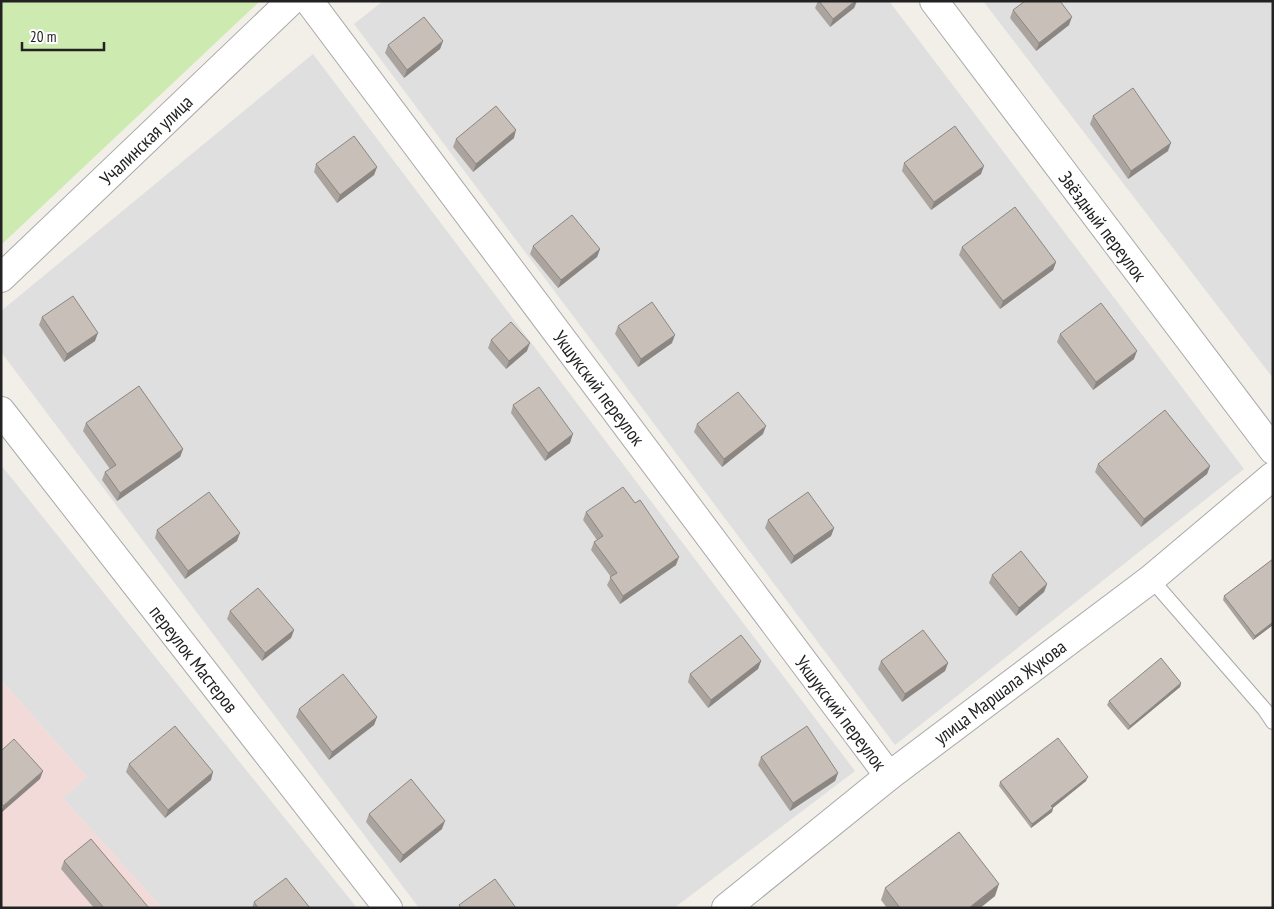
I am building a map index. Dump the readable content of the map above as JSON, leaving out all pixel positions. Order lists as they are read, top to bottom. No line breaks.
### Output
{"streets":{"street":["Учалинская улица","Звёздный переулок","Укшукский переулок","переулок Мастеров","улица Маршала Жукова"]},"crossings":[["Укшукский переулок","улица Маршала Жукова"]],"scale_bar":"20 m"}
